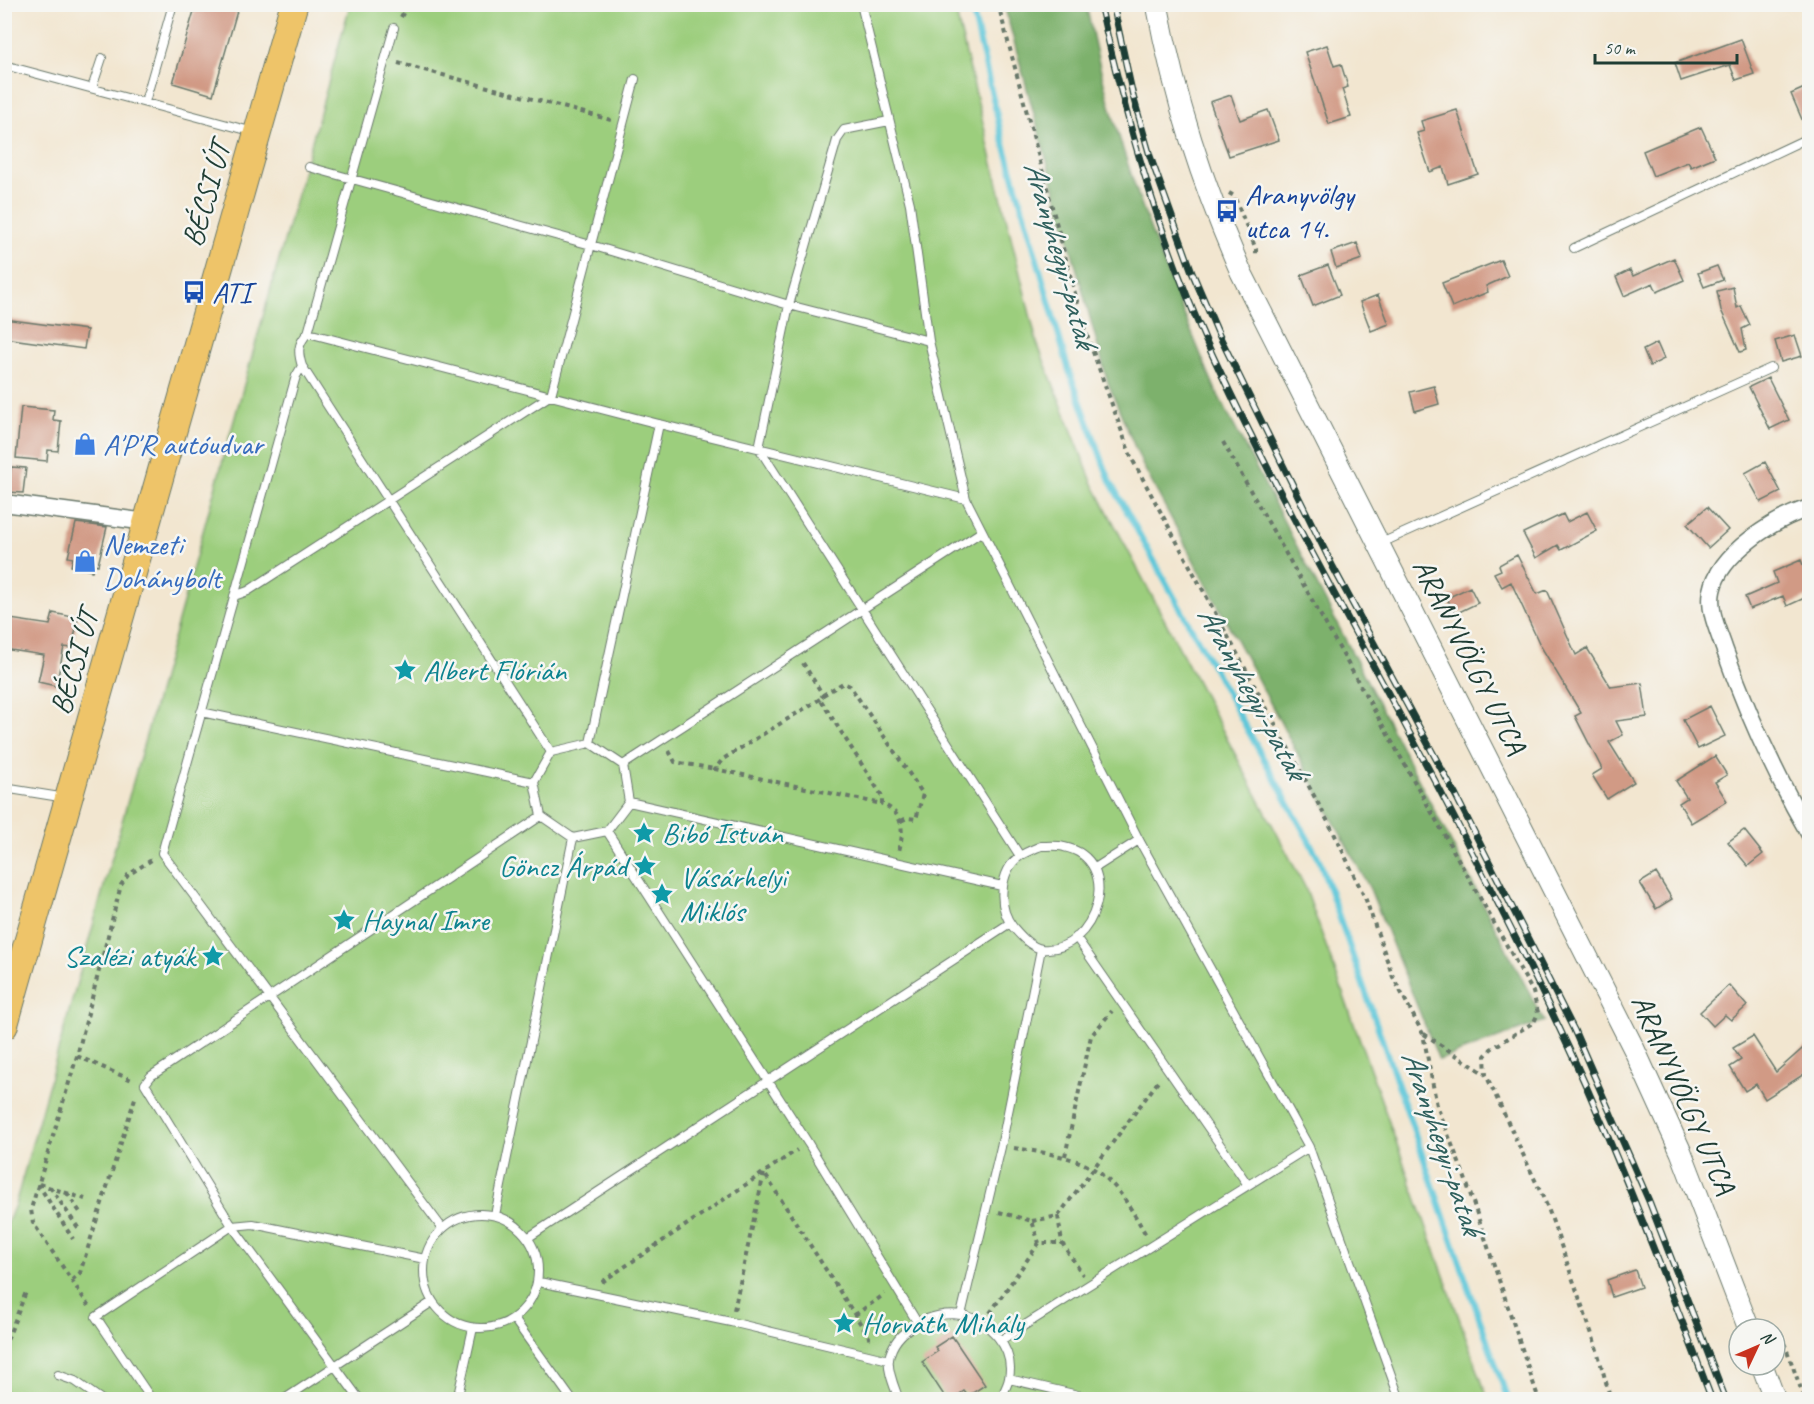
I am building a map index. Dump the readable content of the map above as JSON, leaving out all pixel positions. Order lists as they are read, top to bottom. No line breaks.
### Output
{"streets":{"main road":["BÉCSI ÚT"],"street":["ARANYVÖLGY UTCA"]},"water":["Aranyhegyi-patak"],"places":{"bus stop":["Aranyvölgy utca 14.","ATI"],"shop":["A'P'R autóudvar","Nemzeti Dohánybolt"],"place":["Albert Flórián","Bibó István","Göncz Árpád","Vásárhelyi Miklós","Haynal Imre","Szalézi atyák","Horváth Mihály"]},"scale_bar":"50 m","north":"top right"}
